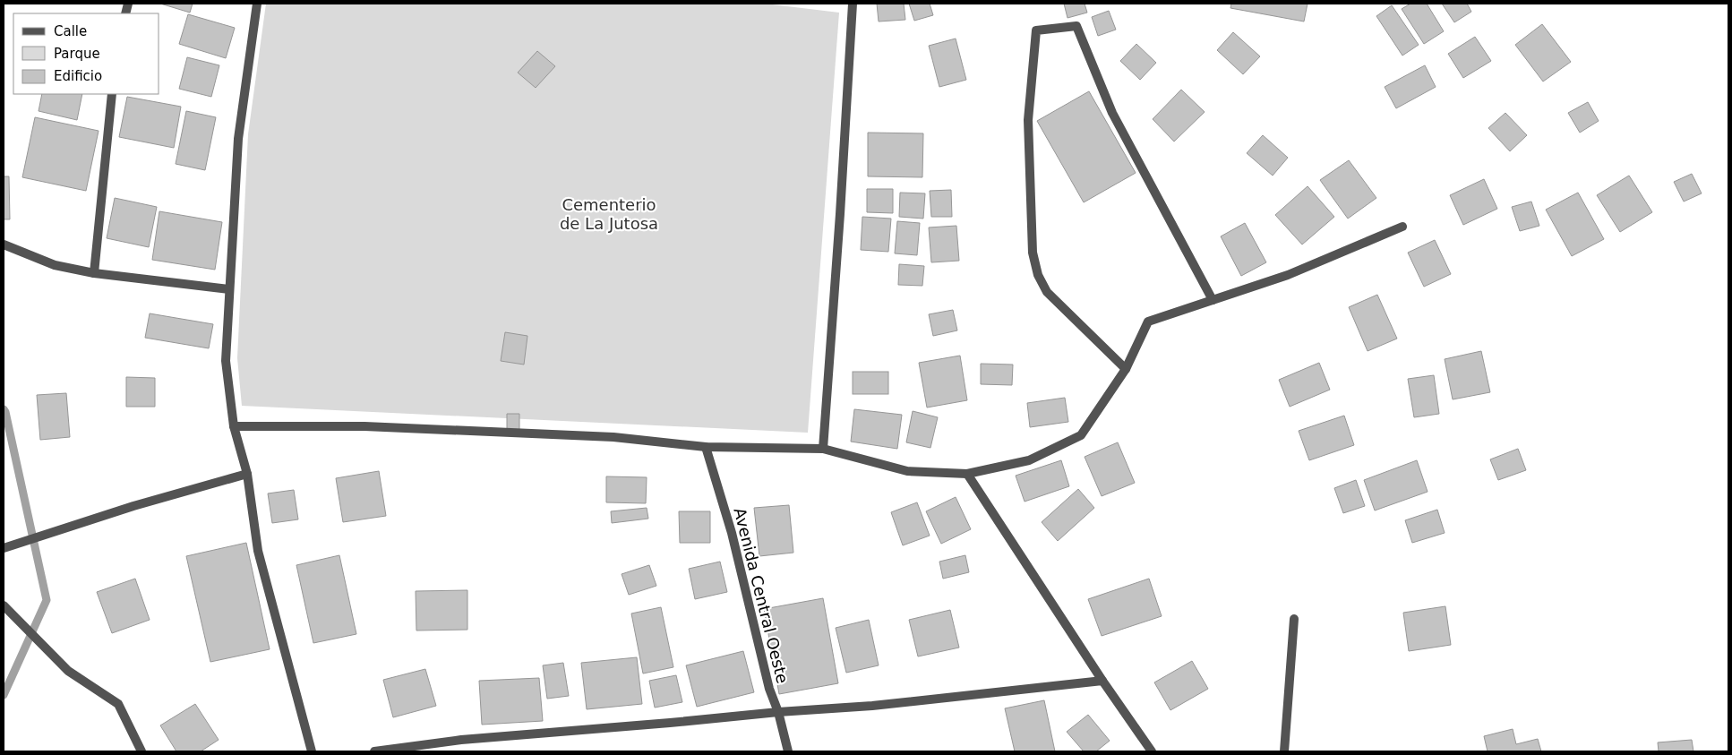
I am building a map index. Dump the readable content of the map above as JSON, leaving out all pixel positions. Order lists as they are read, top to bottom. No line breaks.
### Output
{"streets":{"street":["Avenida Central Oeste"]},"parks":["Cementerio de La Jutosa"],"legend":["Calle","Parque","Edificio"]}
